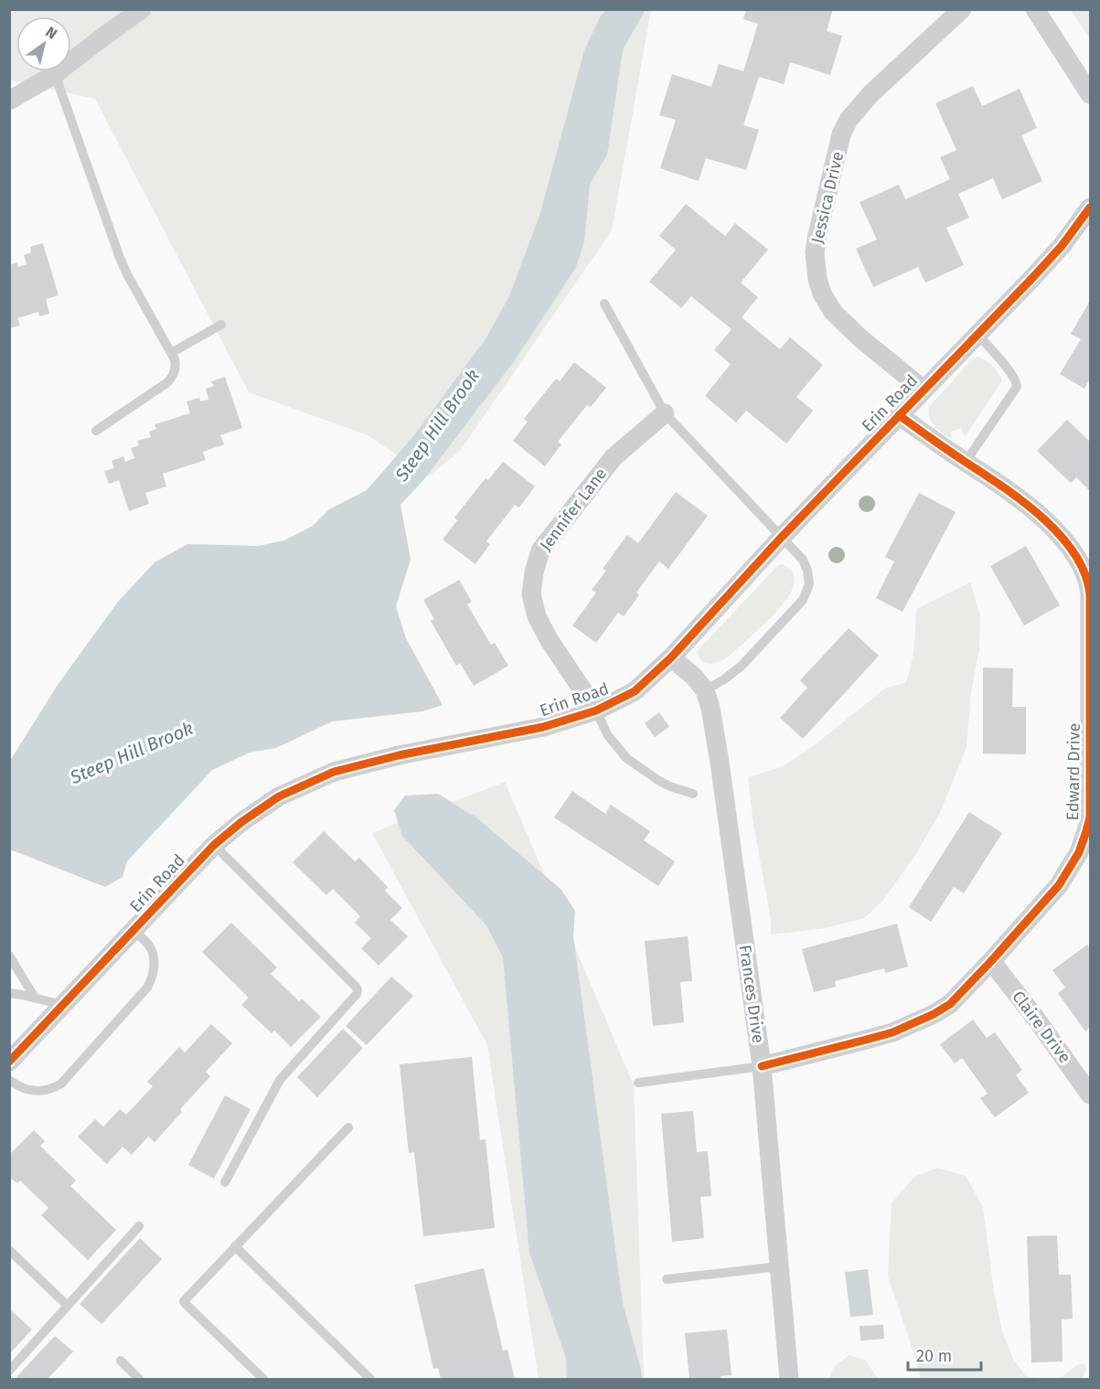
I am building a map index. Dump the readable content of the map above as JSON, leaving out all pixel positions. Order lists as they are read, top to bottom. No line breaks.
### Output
{"streets":{"street":["Jessica Drive","Erin Road","Jennifer Lane","Edward Drive","Frances Drive","Claire Drive"]},"crossings":[["Jessica Drive","Erin Road"],["Erin Road","Jennifer Lane"],["Erin Road","Edward Drive"],["Erin Road","Frances Drive"],["Edward Drive","Frances Drive"],["Edward Drive","Claire Drive"]],"water":["Steep Hill Brook"],"scale_bar":"20 m","north":"top right"}
